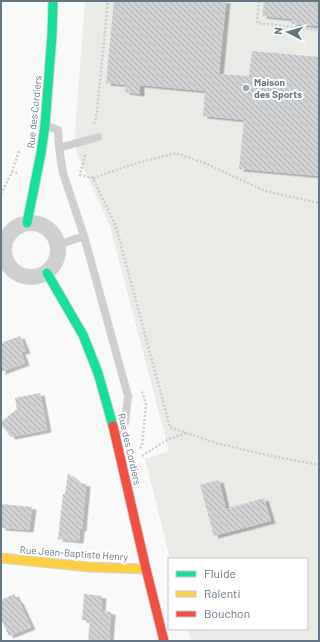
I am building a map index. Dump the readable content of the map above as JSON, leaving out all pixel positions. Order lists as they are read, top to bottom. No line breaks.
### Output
{"streets":{"street":["Rue des Cordiers","Rue Jean-Baptiste Henry"]},"crossings":[["Rue des Cordiers","Rue Jean-Baptiste Henry"]],"places":["Maison des Sports"],"legend":["Fluide","Ralenti","Bouchon"],"north":"left"}
